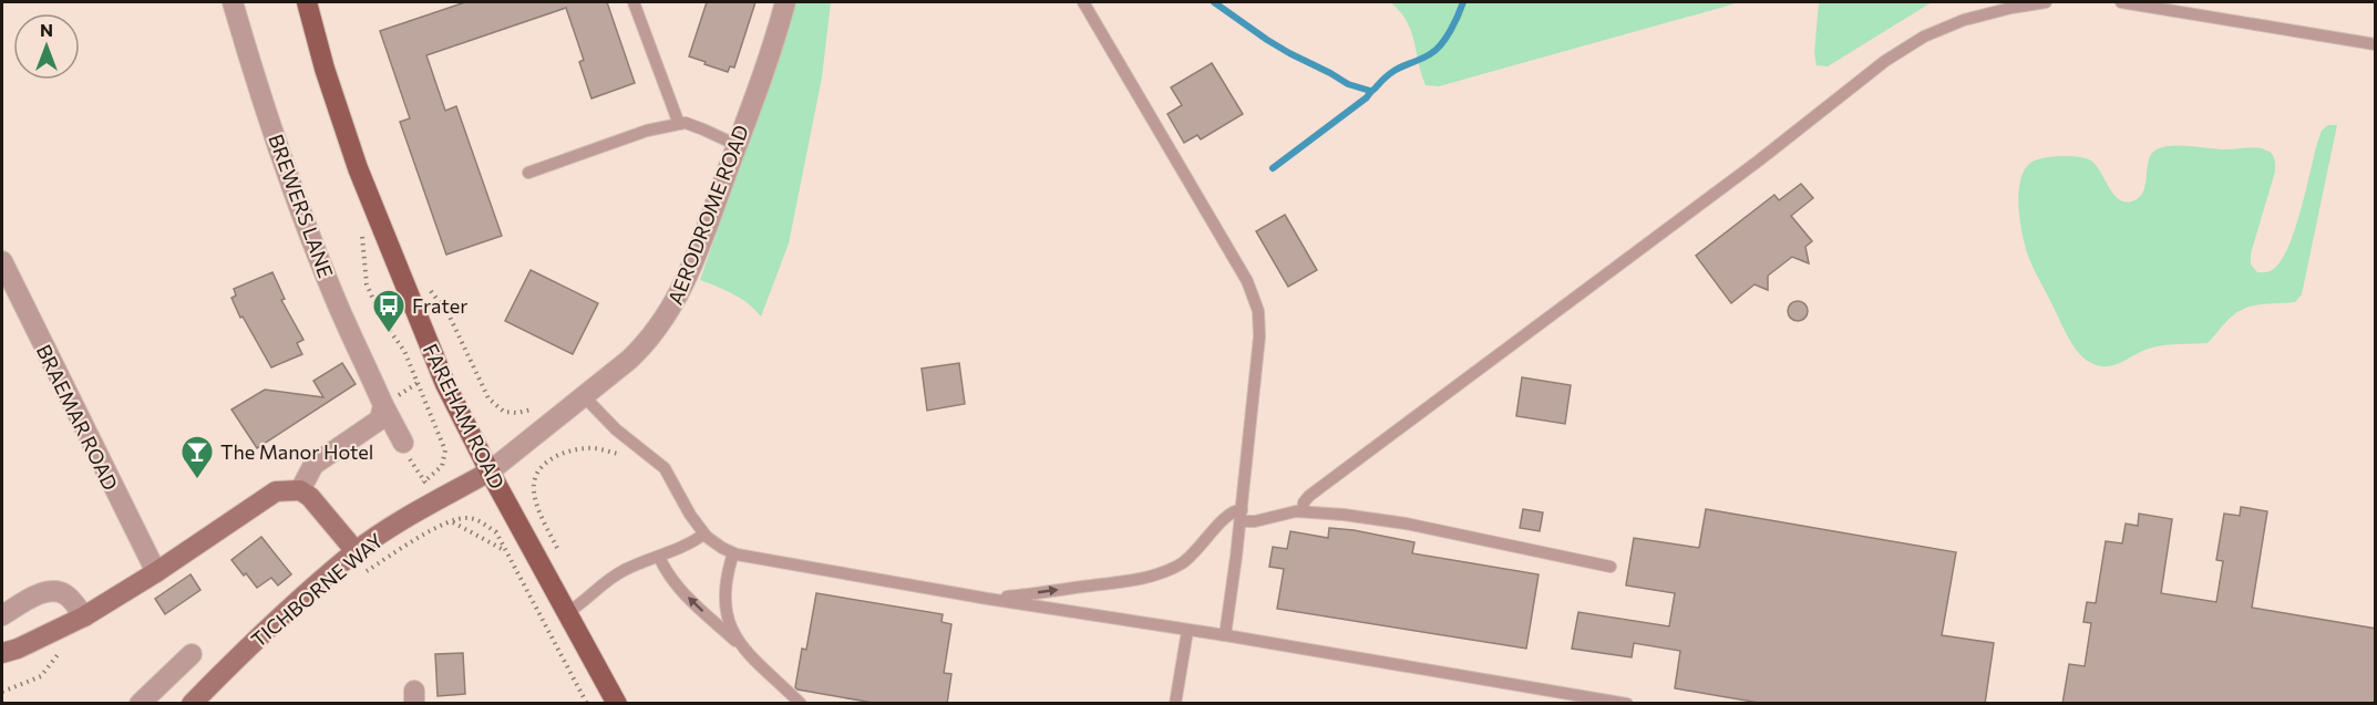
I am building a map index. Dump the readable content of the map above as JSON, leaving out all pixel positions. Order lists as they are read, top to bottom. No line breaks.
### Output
{"streets":{"main road":["FAREHAM ROAD"],"street":["BREWERS LANE","AERODROME ROAD","BRAEMAR ROAD","TICHBORNE WAY"]},"crossings":[["AERODROME ROAD","FAREHAM ROAD"],["AERODROME ROAD","TICHBORNE WAY"],["FAREHAM ROAD","TICHBORNE WAY"]],"places":{"bus stop":["Frater"],"bar":["The Manor Hotel"]},"north":"top"}
